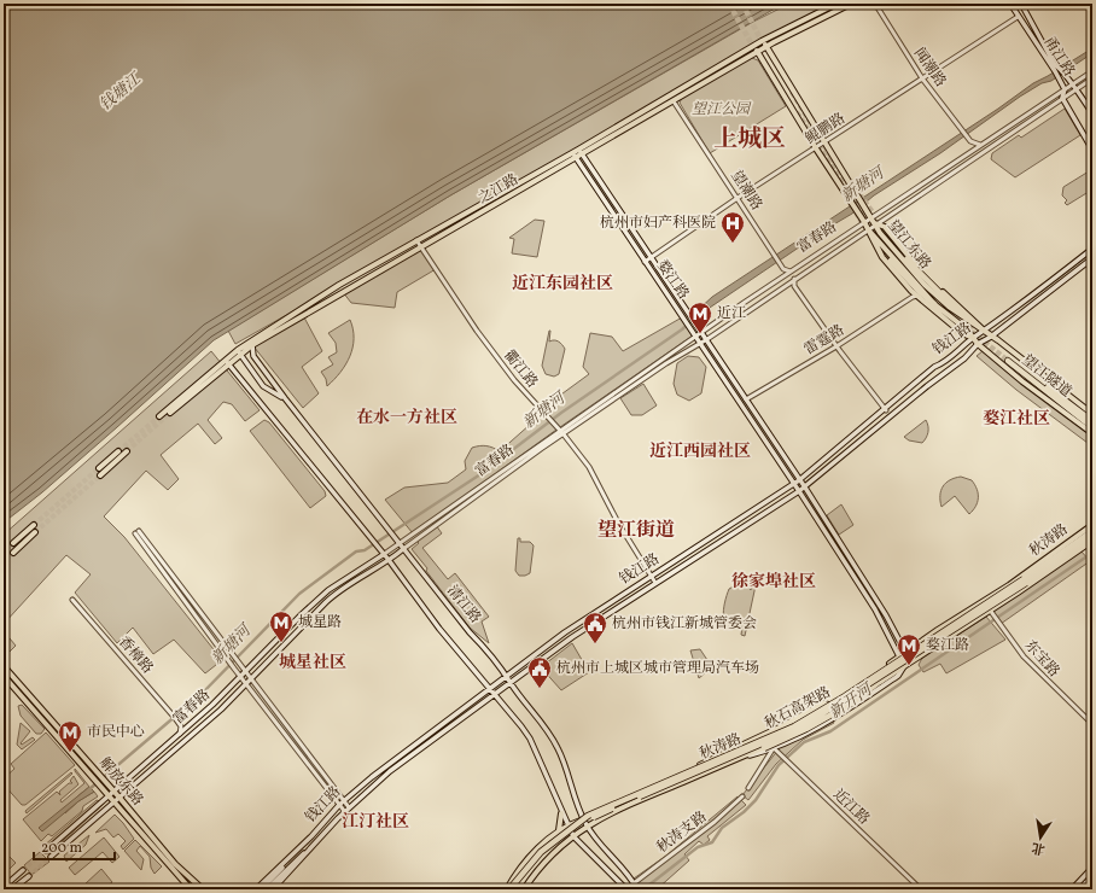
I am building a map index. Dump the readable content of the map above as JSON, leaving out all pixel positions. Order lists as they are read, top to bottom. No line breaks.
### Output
{"streets":{"highway":["望江隧道","秋石高架路"],"main road":["甬江路","之江路","富春路","望江东路","婺江路","钱江路","秋涛路","清江路","解放东路"],"street":["闻潮路","鲲鹏路","望潮路","雷霆路","衢江路","香樟路","东宝路","近江路","秋涛支路"]},"crossings":[["甬江路","鲲鹏路"],["甬江路","富春路"],["闻潮路","鲲鹏路"],["闻潮路","富春路"],["鲲鹏路","望潮路"],["鲲鹏路","望江东路"],["鲲鹏路","婺江路"],["之江路","望潮路"],["之江路","望江东路"],["之江路","婺江路"],["之江路","衢江路"],["之江路","清江路"],["望潮路","富春路"],["富春路","望江东路"],["富春路","婺江路"],["富春路","衢江路"],["富春路","清江路"],["富春路","解放东路"],["望江东路","钱江路"],["婺江路","钱江路"],["婺江路","雷霆路"],["婺江路","秋涛路"],["钱江路","衢江路"],["钱江路","清江路"],["秋涛路","清江路"],["秋涛路","东宝路"],["秋涛路","秋石高架路"],["秋涛路","近江路"],["清江路","秋涛支路"]],"districts":["上城区","近江东园社区","在水一方社区","婺江社区","近江西园社区","望江街道","徐家埠社区","城星社区","江汀社区"],"water":["钱塘江","新塘河","新开河"],"parks":["望江公园"],"places":{"hospital":["杭州市妇产科医院"],"metro station":["近江","城星路","婺江路","市民中心"],"public building":["杭州市钱江新城管委会","杭州市上城区城市管理局汽车场"]},"scale_bar":"200 m","north":"bottom"}
